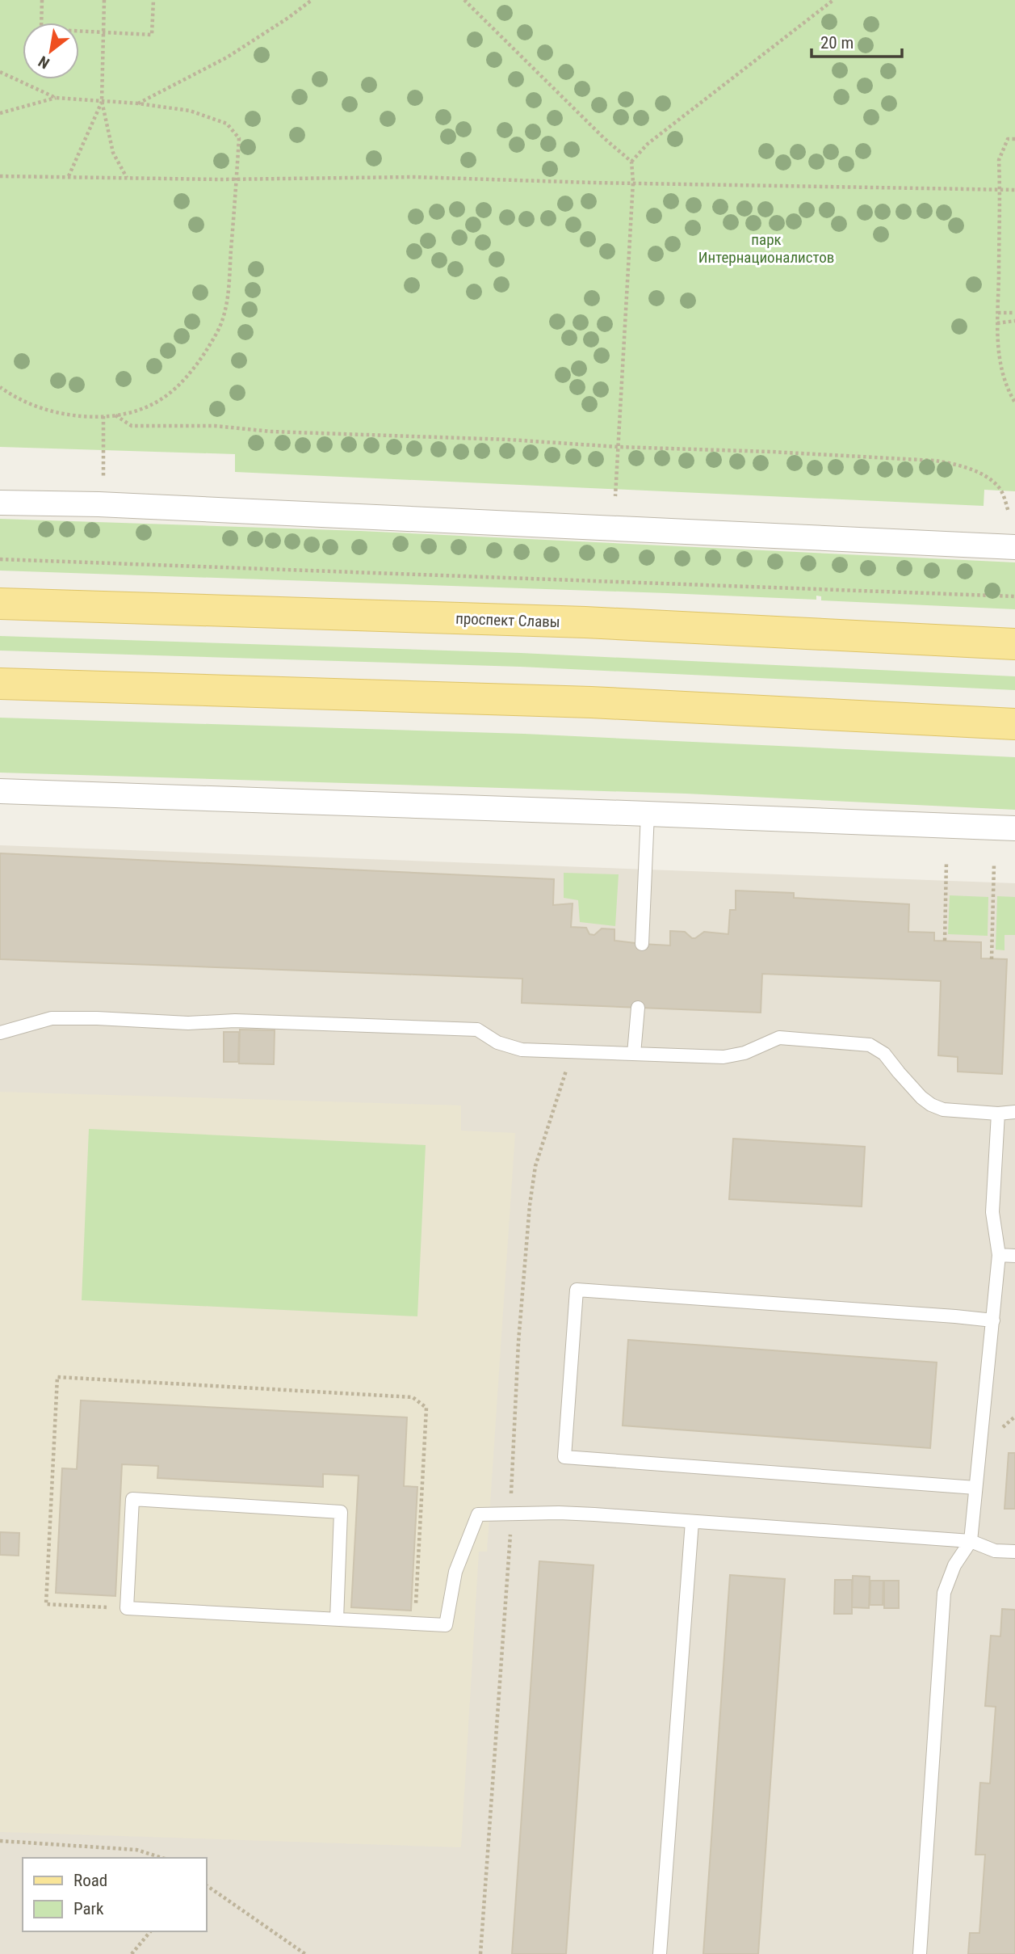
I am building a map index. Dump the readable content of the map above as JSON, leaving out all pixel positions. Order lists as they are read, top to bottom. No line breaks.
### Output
{"streets":{"main road":["проспект Славы"]},"parks":["парк Интернационалистов"],"legend":["Road","Park"],"scale_bar":"20 m","north":"bottom left"}
